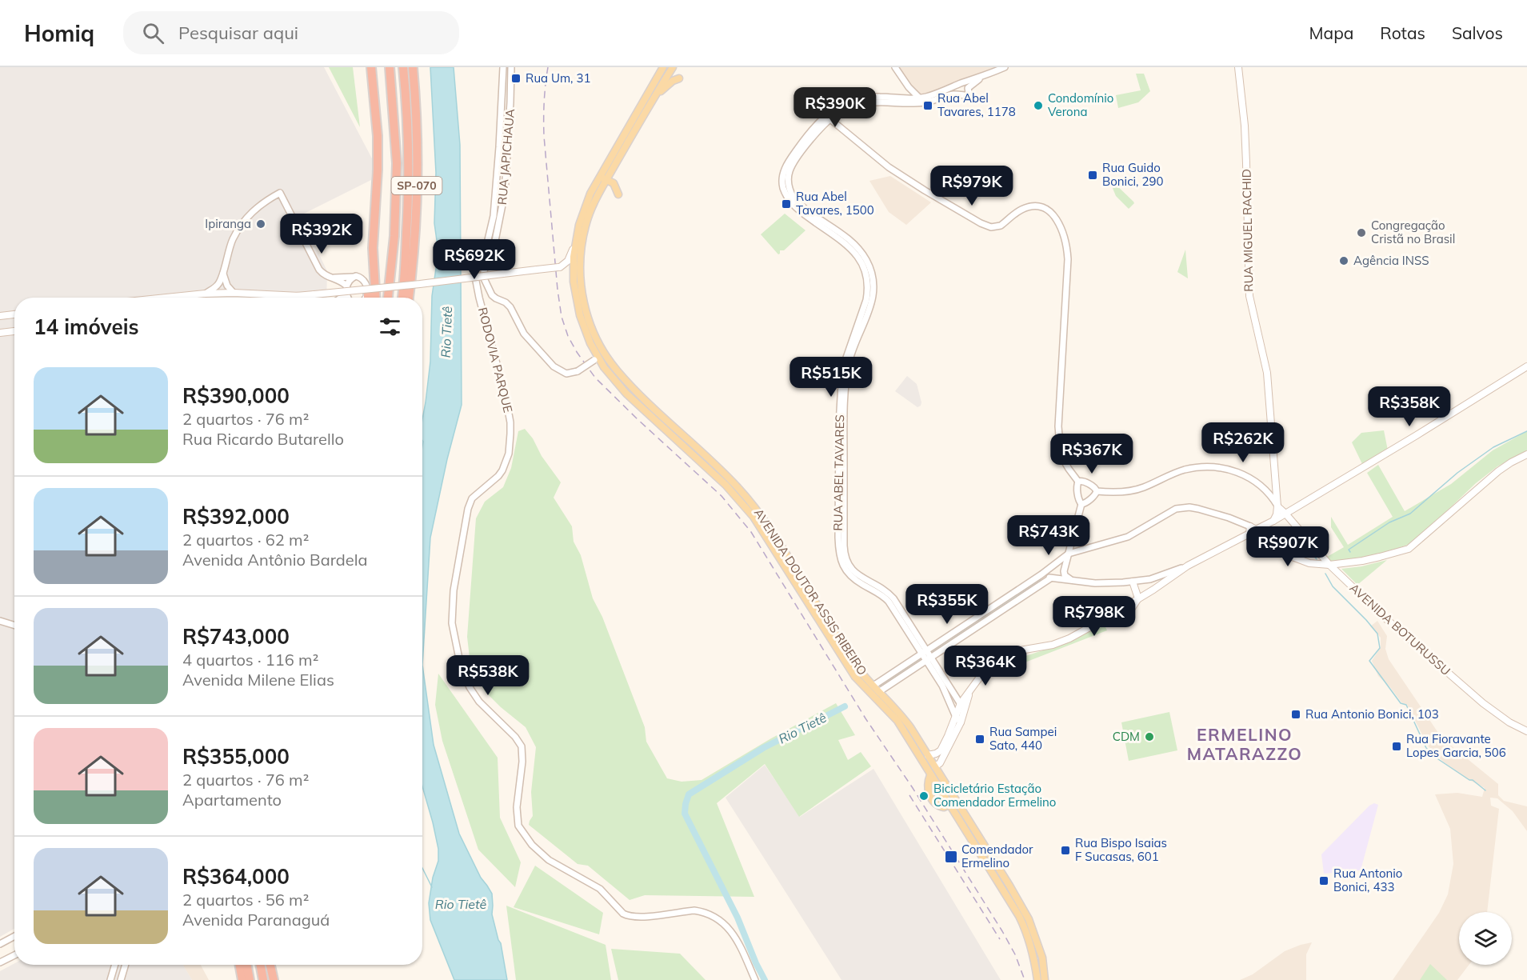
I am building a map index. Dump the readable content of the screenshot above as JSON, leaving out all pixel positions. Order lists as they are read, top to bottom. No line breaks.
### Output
{"streets":{"highway":["SP-070"],"main road":["RUA MIGUEL RACHID","AVENIDA DOUTOR ASSIS RIBEIRO","AVENIDA BOTURUSSU"],"street":["RUA JAPICHAUA","RODOVIA PARQUE","RUA ABEL TAVARES"]},"crossings":[["RUA JAPICHAUA","AVENIDA DOUTOR ASSIS RIBEIRO"]],"districts":["ERMELINO MATARAZZO"],"water":["Rio Tietê"],"places":{"transit":["Rua Um, 31","Rua Abel Tavares, 1178","Rua Guido Bonici, 290","Rua Abel Tavares, 1500","Rua Antonio Bonici, 103","Rua Sampei Sato, 440","Rua Fioravante Lopes Garcia, 506","Rua Bispo Isaias F Sucasas, 601","Comendador Ermelino","Rua Antonio Bonici, 433"],"other":["Condomínio Verona","Ipiranga","Congregação Cristã no Brasil","Agência INSS","CDM","Bicicletário Estação Comendador Ermelino"]},"page":{"header":"Homiq","search":"Pesquisar aqui","nav":["Mapa","Rotas","Salvos"],"price":["R$390K","R$979K","R$392K","R$692K","R$515K","R$358K","R$262K","R$367K","R$743K","R$907K","R$355K","R$798K","R$364K","R$538K"],"heading":"14 imóveis","list":[{"name":"R$390,000","note":"2 quartos · 76 m² · Rua Ricardo Butarello"},{"name":"R$392,000","note":"2 quartos · 62 m² · Avenida Antônio Bardela"},{"name":"R$743,000","note":"4 quartos · 116 m² · Avenida Milene Elias"},{"name":"R$355,000","note":"2 quartos · 76 m² · Apartamento"},{"name":"R$364,000","note":"2 quartos · 56 m² · Avenida Paranaguá"}]}}
